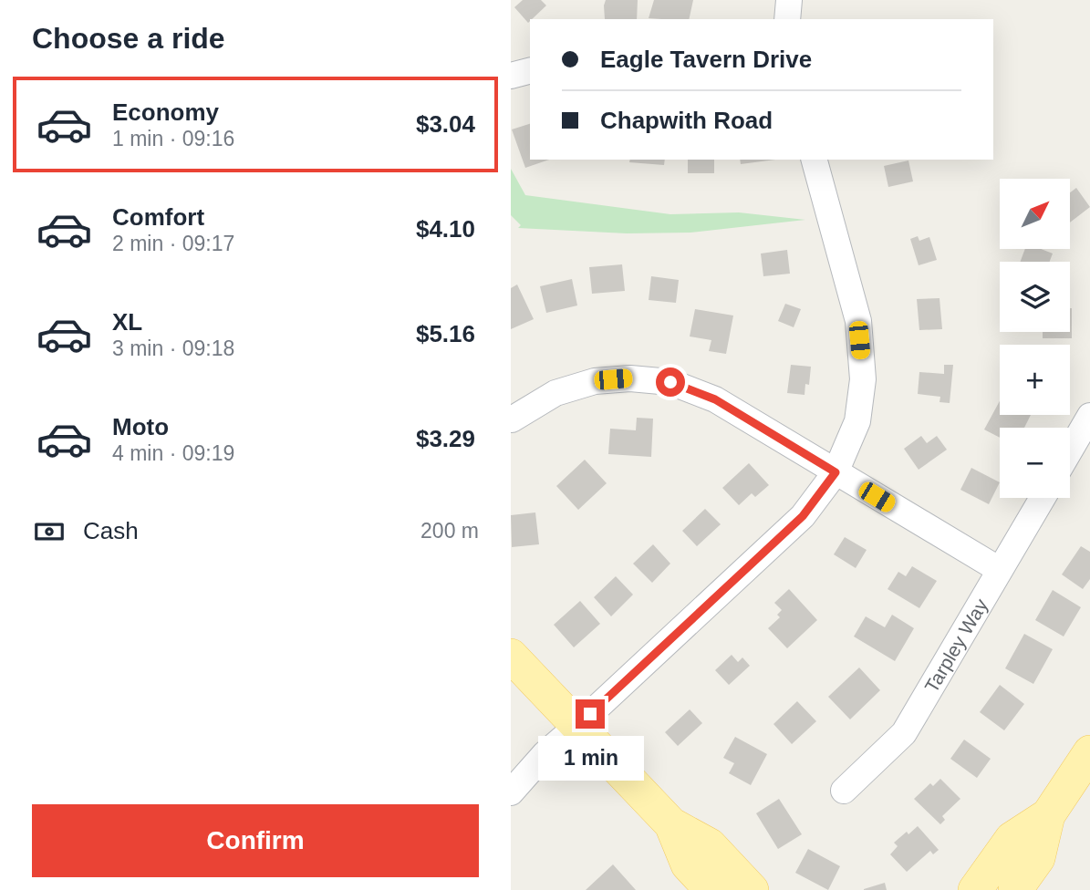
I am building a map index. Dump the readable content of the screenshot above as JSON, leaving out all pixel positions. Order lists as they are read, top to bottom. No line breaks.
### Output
{"streets":{"street":["Tarpley Way"]},"north":"top right","page":{"heading":"Choose a ride","banner":["Eagle Tavern Drive","Chapwith Road"],"list":[{"name":"Economy","note":"1 min · 09:16","value":"$3.04"},{"name":"Comfort","note":"2 min · 09:17","value":"$4.10"},{"name":"XL","note":"3 min · 09:18","value":"$5.16"},{"name":"Moto","note":"4 min · 09:19","value":"$3.29"}],"map_buttons":["+","−"],"pay":["Cash","200 m"],"bubble":"1 min","buttons":"Confirm"}}
